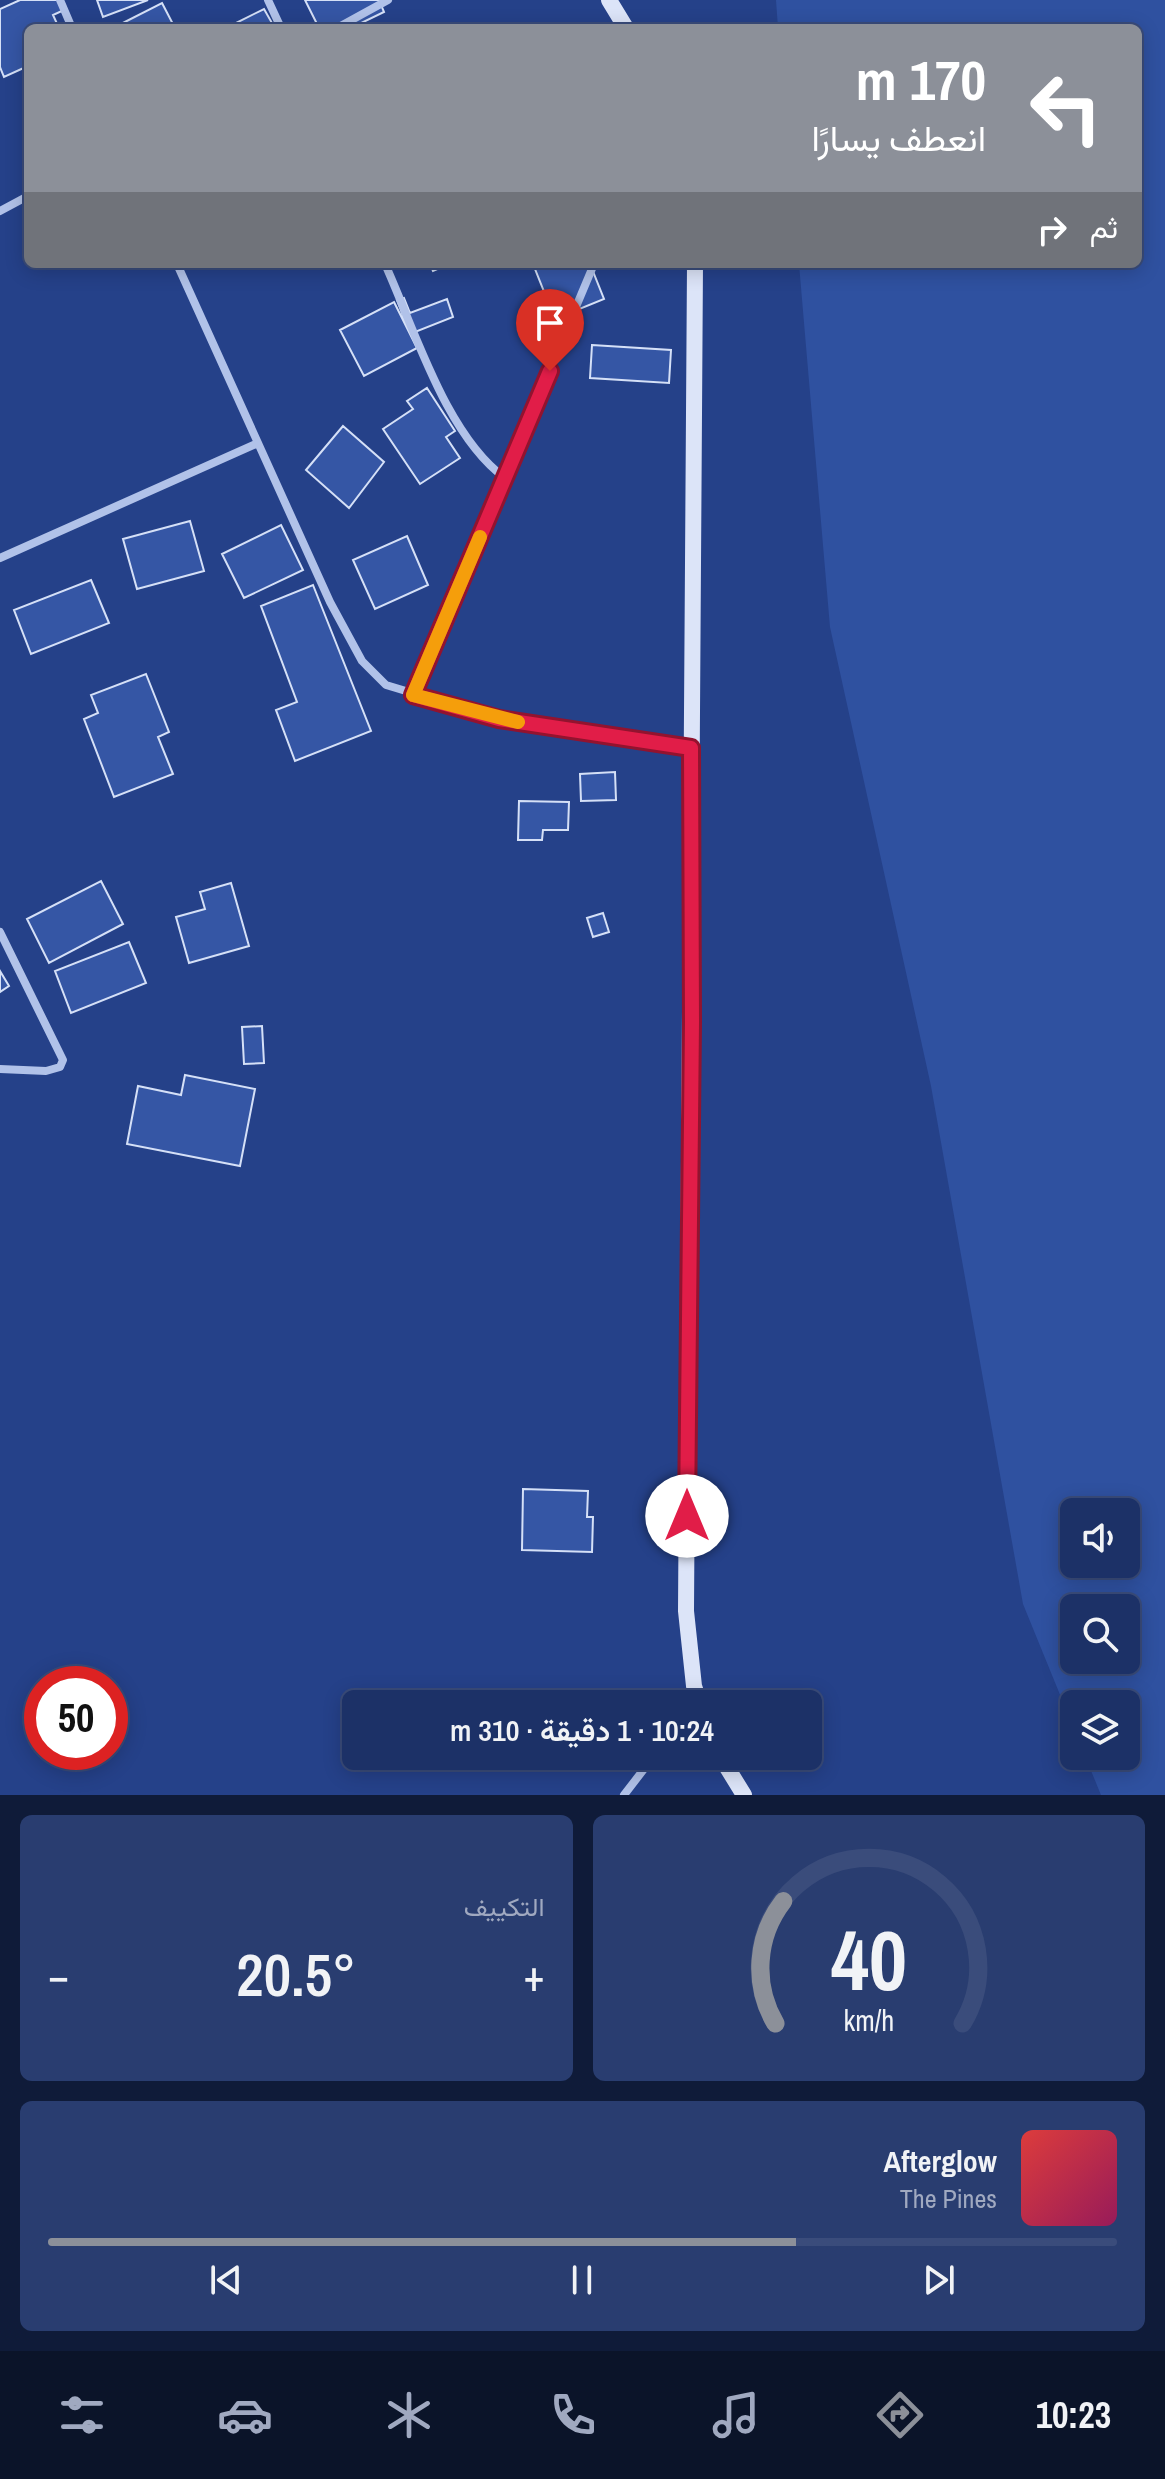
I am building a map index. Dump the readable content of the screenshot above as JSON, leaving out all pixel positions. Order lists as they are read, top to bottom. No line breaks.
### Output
{"page":{"turn":["170 m","انعطف يسارًا"],"then":"ثم","limit":"50","trip":"10:24 · 1 دقيقة · 310 m","tile":"التكييف","heat":["−","20.5°","+"],"song":["Afterglow","The Pines"],"tabs":"10:23","gauge":["40","km/h"]}}
